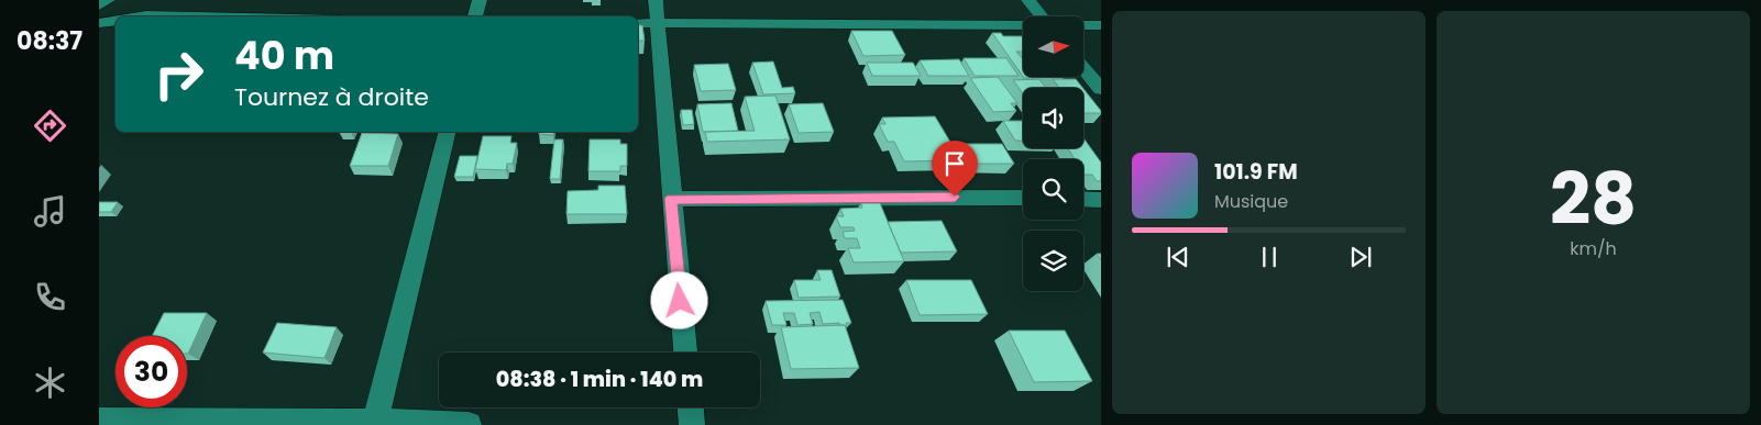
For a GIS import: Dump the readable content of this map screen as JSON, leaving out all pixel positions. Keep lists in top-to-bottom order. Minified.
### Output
{"north":"right","page":{"tabs":"08:37","tile":["28","km/h"],"turn":["40 m","Tournez à droite"],"song":["101.9 FM","Musique"],"limit":"30","trip":"08:38 · 1 min · 140 m"}}
